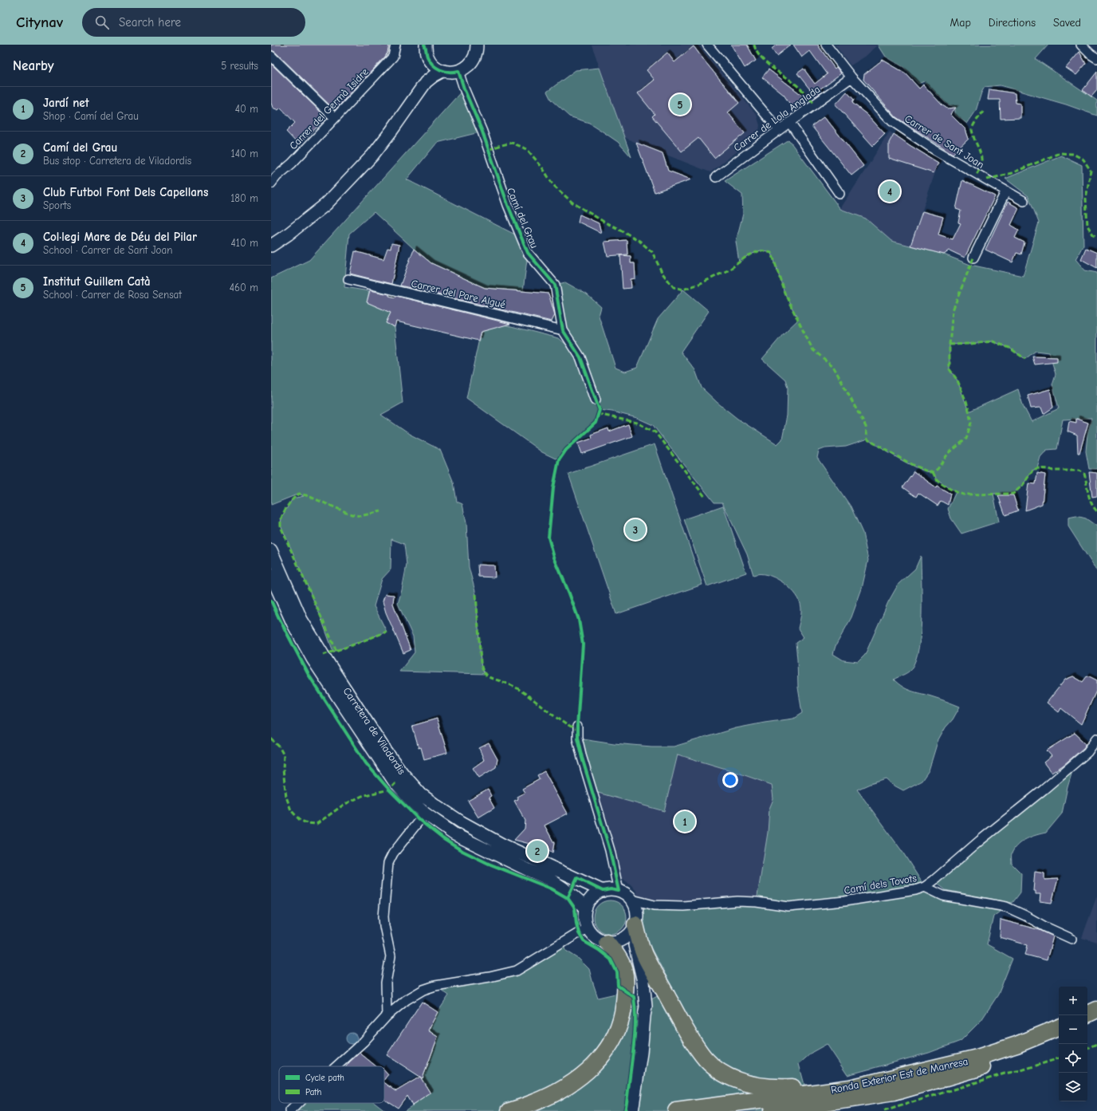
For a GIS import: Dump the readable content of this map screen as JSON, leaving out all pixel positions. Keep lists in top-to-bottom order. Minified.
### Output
{"streets":{"highway":["Ronda Exterior Est de Manresa"],"street":["Carrer del Germà Isidre","Carrer de Lola Anglada","Carrer de Sant Joan","Camí del Grau","Carrer del Pare Algué","Carretera de Viladordis","Camí dels Tovots"]},"crossings":[["Carrer de Lola Anglada","Carrer de Sant Joan"],["Camí del Grau","Carrer del Pare Algué"],["Carretera de Viladordis","Camí dels Tovots"]],"legend":["Cycle path","Path"],"page":{"header":"Citynav","search":"Search here","nav":["Map","Directions","Saved"],"heading":["Nearby","5 results"],"list":[{"mark":"1","name":"Jardí net","note":"Shop · Camí del Grau","value":"40 m"},{"mark":"2","name":"Camí del Grau","note":"Bus stop · Carretera de Viladordis","value":"140 m"},{"mark":"3","name":"Club Futbol Font Dels Capellans","note":"Sports","value":"180 m"},{"mark":"4","name":"Col·legi Mare de Déu del Pilar","note":"School · Carrer de Sant Joan","value":"410 m"},{"mark":"5","name":"Institut Guillem Catà","note":"School · Carrer de Rosa Sensat","value":"460 m"}],"pins":["5","4","3","1","2"],"map_buttons":["+","−"]}}
